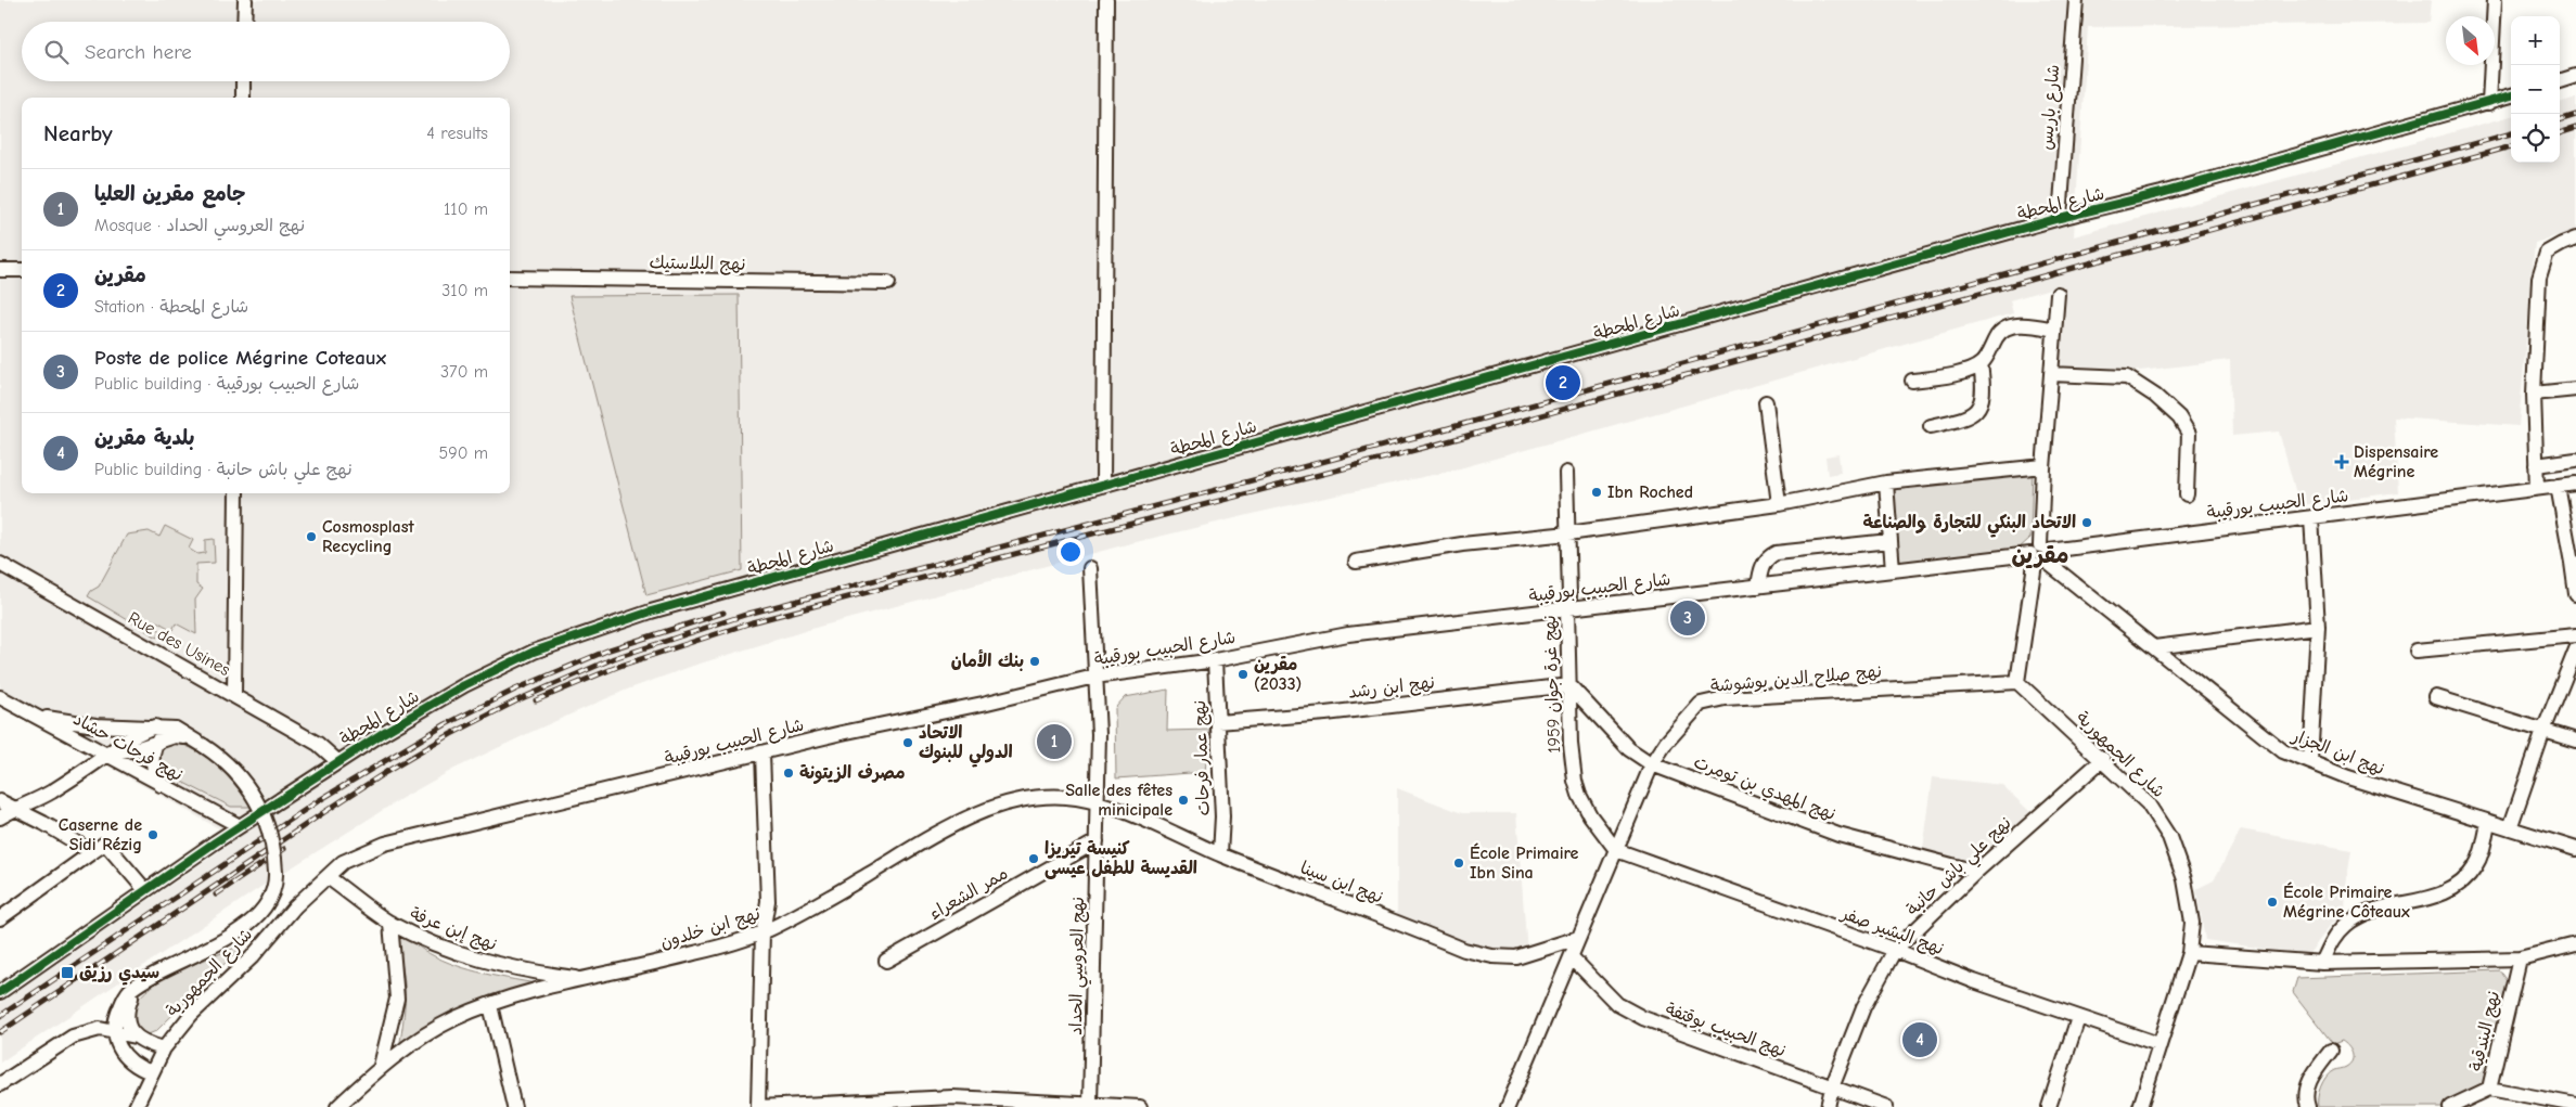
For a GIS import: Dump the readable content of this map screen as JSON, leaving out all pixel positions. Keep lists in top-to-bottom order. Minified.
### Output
{"streets":{"street":["شارع باريس","شارع المحطة","نهج البلاستيك","شارع الحبيب بورقيبة","Rue des Usines","نهج صلاح الدين بوشوشة","نهج غرة جوان 1959","نهج ابن رشد","نهج فرحات حشاد","نهج ابن الجزار","شارع الجمهورية","نهج عمار فرحات","نهج المهدي بن تومرت","نهج علي باش حانبة","نهج ابن سينا","ممر الشعراء","نهج ابن خلدون","نهج إبن عرفة","نهج البشير صفر","نهج العروسي الحداد","نهج الحبيب بوقتفة","نهج البندقية"]},"crossings":[["شارع باريس","شارع المحطة"],["شارع المحطة","Rue des Usines"],["شارع المحطة","نهج فرحات حشاد"],["شارع الحبيب بورقيبة","نهج غرة جوان 1959"],["شارع الحبيب بورقيبة","نهج ابن الجزار"],["شارع الحبيب بورقيبة","شارع الجمهورية"],["شارع الحبيب بورقيبة","نهج عمار فرحات"],["شارع الحبيب بورقيبة","نهج إبن عرفة"],["شارع الحبيب بورقيبة","نهج العروسي الحداد"],["نهج صلاح الدين بوشوشة","نهج غرة جوان 1959"],["نهج صلاح الدين بوشوشة","شارع الجمهورية"],["نهج صلاح الدين بوشوشة","نهج المهدي بن تومرت"],["نهج صلاح الدين بوشوشة","نهج ابن سينا"],["نهج صلاح الدين بوشوشة","نهج البشير صفر"],["نهج صلاح الدين بوشوشة","نهج الحبيب بوقتفة"],["نهج غرة جوان 1959","نهج ابن رشد"],["نهج غرة جوان 1959","نهج المهدي بن تومرت"],["نهج غرة جوان 1959","نهج البشير صفر"],["نهج ابن رشد","نهج عمار فرحات"],["نهج ابن رشد","نهج المهدي بن تومرت"],["شارع الجمهورية","نهج علي باش حانبة"],["شارع الجمهورية","نهج إبن عرفة"],["شارع الجمهورية","نهج البشير صفر"],["نهج عمار فرحات","نهج ابن سينا"],["نهج المهدي بن تومرت","نهج علي باش حانبة"],["نهج علي باش حانبة","نهج البشير صفر"],["نهج علي باش حانبة","نهج الحبيب بوقتفة"],["نهج ابن سينا","نهج ابن خلدون"],["نهج ابن سينا","نهج العروسي الحداد"],["ممر الشعراء","نهج العروسي الحداد"],["نهج ابن خلدون","نهج إبن عرفة"],["نهج ابن خلدون","نهج العروسي الحداد"]],"districts":["مقرين"],"places":{"health":["Dispensaire Mégrine"],"other":["Ibn Roched","الاتحاد البنكي للتجارة والصناعة","Cosmosplast Recycling","بنك الأمان","مقرين (2033)","الاتحاد الدولي للبنوك","مصرف الزيتونة","Salle des fêtes minicipale","Caserne de Sidi Rézig","كنيسة تيريزا القديسة للطفل عيسى","École Primaire Ibn Sina","École Primaire Mégrine Côteaux"],"transit":["سيدي رزيق"]},"north":"bottom right","page":{"map_buttons":["+","−"],"search":"Search here","heading":["Nearby","4 results"],"list":[{"mark":"1","name":"جامع مقرين العليا","note":"Mosque · نهج العروسي الحداد","value":"110 m"},{"mark":"2","name":"مقرين","note":"Station · شارع المحطة","value":"310 m"},{"mark":"3","name":"Poste de police Mégrine Coteaux","note":"Public building · شارع الحبيب بورقيبة","value":"370 m"},{"mark":"4","name":"بلدية مقرين","note":"Public building · نهج علي باش حانبة","value":"590 m"}],"pins":["2","3","1","4"]}}
